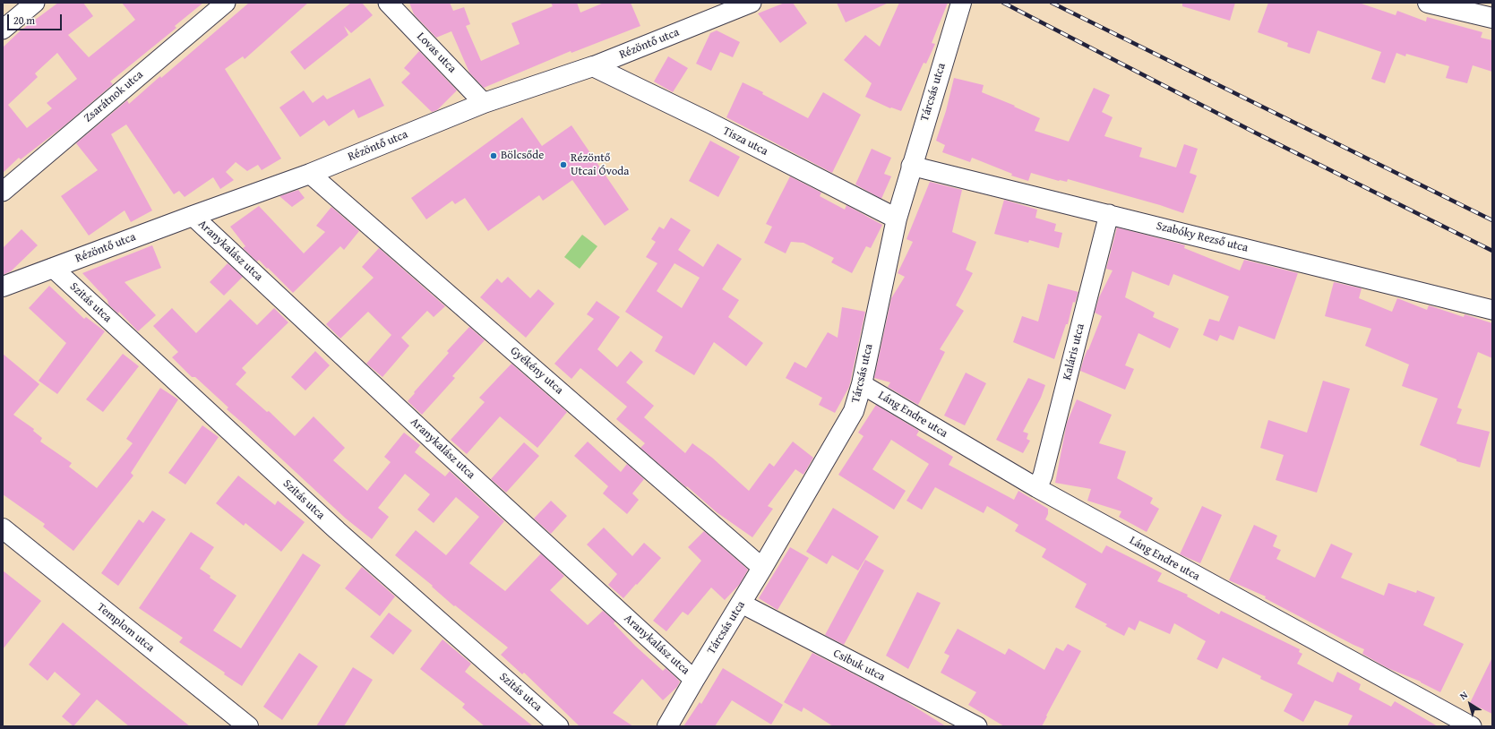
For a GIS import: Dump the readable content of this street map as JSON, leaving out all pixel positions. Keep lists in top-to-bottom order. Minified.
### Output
{"streets":{"main road":["Rézöntő utca","Tárcsás utca","Tisza utca","Templom utca"],"street":["Lovas utca","Zsarátnok utca","Szabóky Rezső utca","Aranykalász utca","Szitás utca","Kaláris utca","Gyékény utca","Láng Endre utca","Csibuk utca"]},"crossings":[["Rézöntő utca","Lovas utca"],["Rézöntő utca","Tisza utca"],["Rézöntő utca","Aranykalász utca"],["Rézöntő utca","Szitás utca"],["Rézöntő utca","Gyékény utca"],["Tárcsás utca","Tisza utca"],["Tárcsás utca","Szabóky Rezső utca"],["Tárcsás utca","Aranykalász utca"],["Tárcsás utca","Gyékény utca"],["Tárcsás utca","Láng Endre utca"],["Tárcsás utca","Csibuk utca"],["Szabóky Rezső utca","Kaláris utca"],["Kaláris utca","Láng Endre utca"]],"places":["Bölcsőde","Rézöntő Utcai Óvoda"],"scale_bar":"20 m","north":"top left"}
